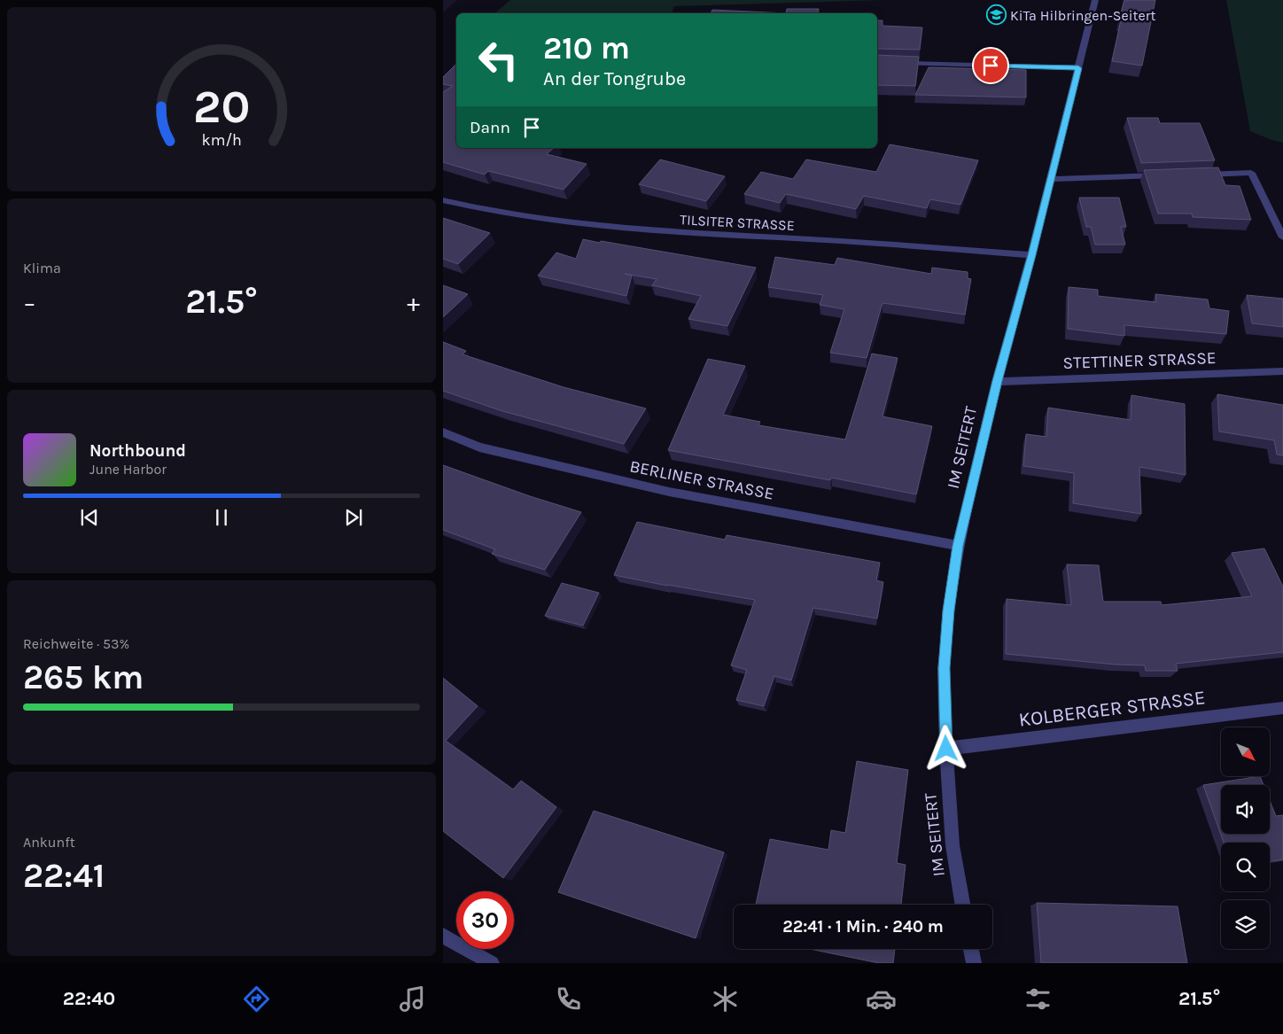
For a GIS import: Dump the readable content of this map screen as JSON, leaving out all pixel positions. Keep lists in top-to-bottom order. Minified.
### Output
{"streets":{"street":["TILSITER STRASSE","STETTINER STRASSE","IM SEITERT","BERLINER STRASSE","KOLBERGER STRASSE"]},"crossings":[["TILSITER STRASSE","IM SEITERT"],["STETTINER STRASSE","IM SEITERT"],["IM SEITERT","BERLINER STRASSE"],["IM SEITERT","KOLBERGER STRASSE"]],"places":{"school or university":["KiTa Hilbringen-Seitert"]},"north":"bottom right","page":{"turn":["210 m","An der Tongrube"],"then":"Dann","tile":["Klima",["Reichweite · 53%","265 km"],["Ankunft","22:41"]],"heat":["−","21.5°","+"],"song":["Northbound","June Harbor"],"limit":"30","trip":"22:41 · 1 Min. · 240 m","tabs":["22:40","21.5°"],"gauge":["20","km/h"]}}
